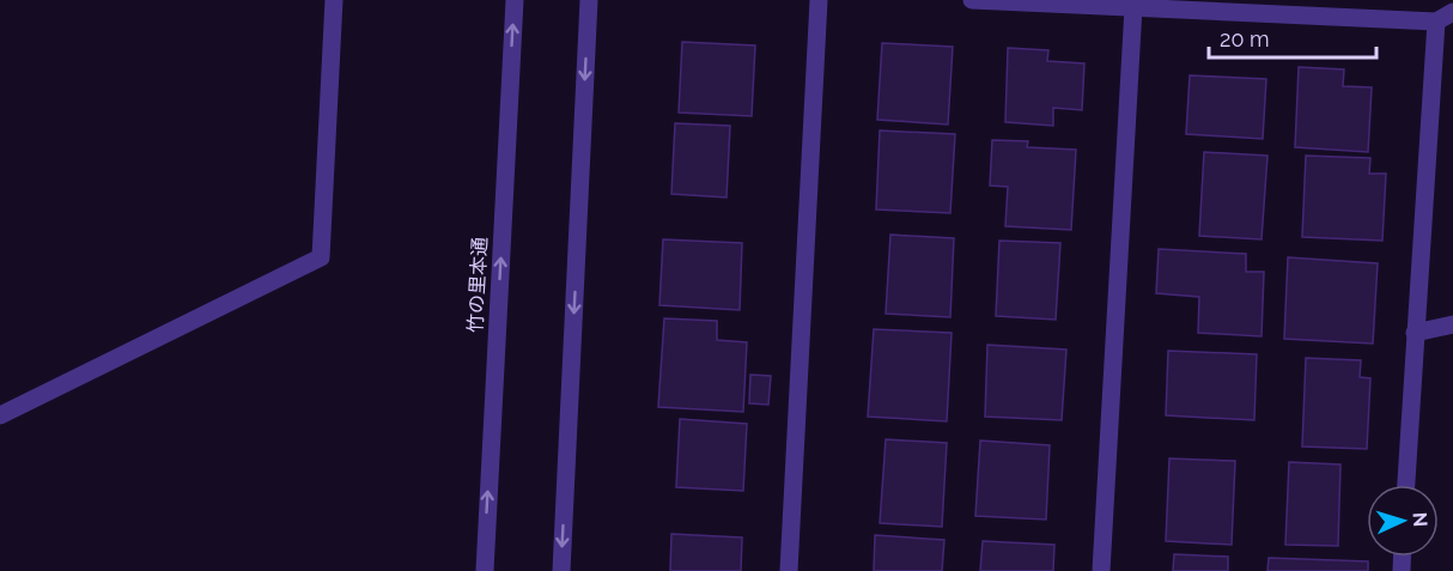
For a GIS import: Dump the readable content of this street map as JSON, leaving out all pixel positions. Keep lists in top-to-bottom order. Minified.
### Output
{"streets":{"street":["竹の里本通"]},"scale_bar":"20 m","north":"right"}
